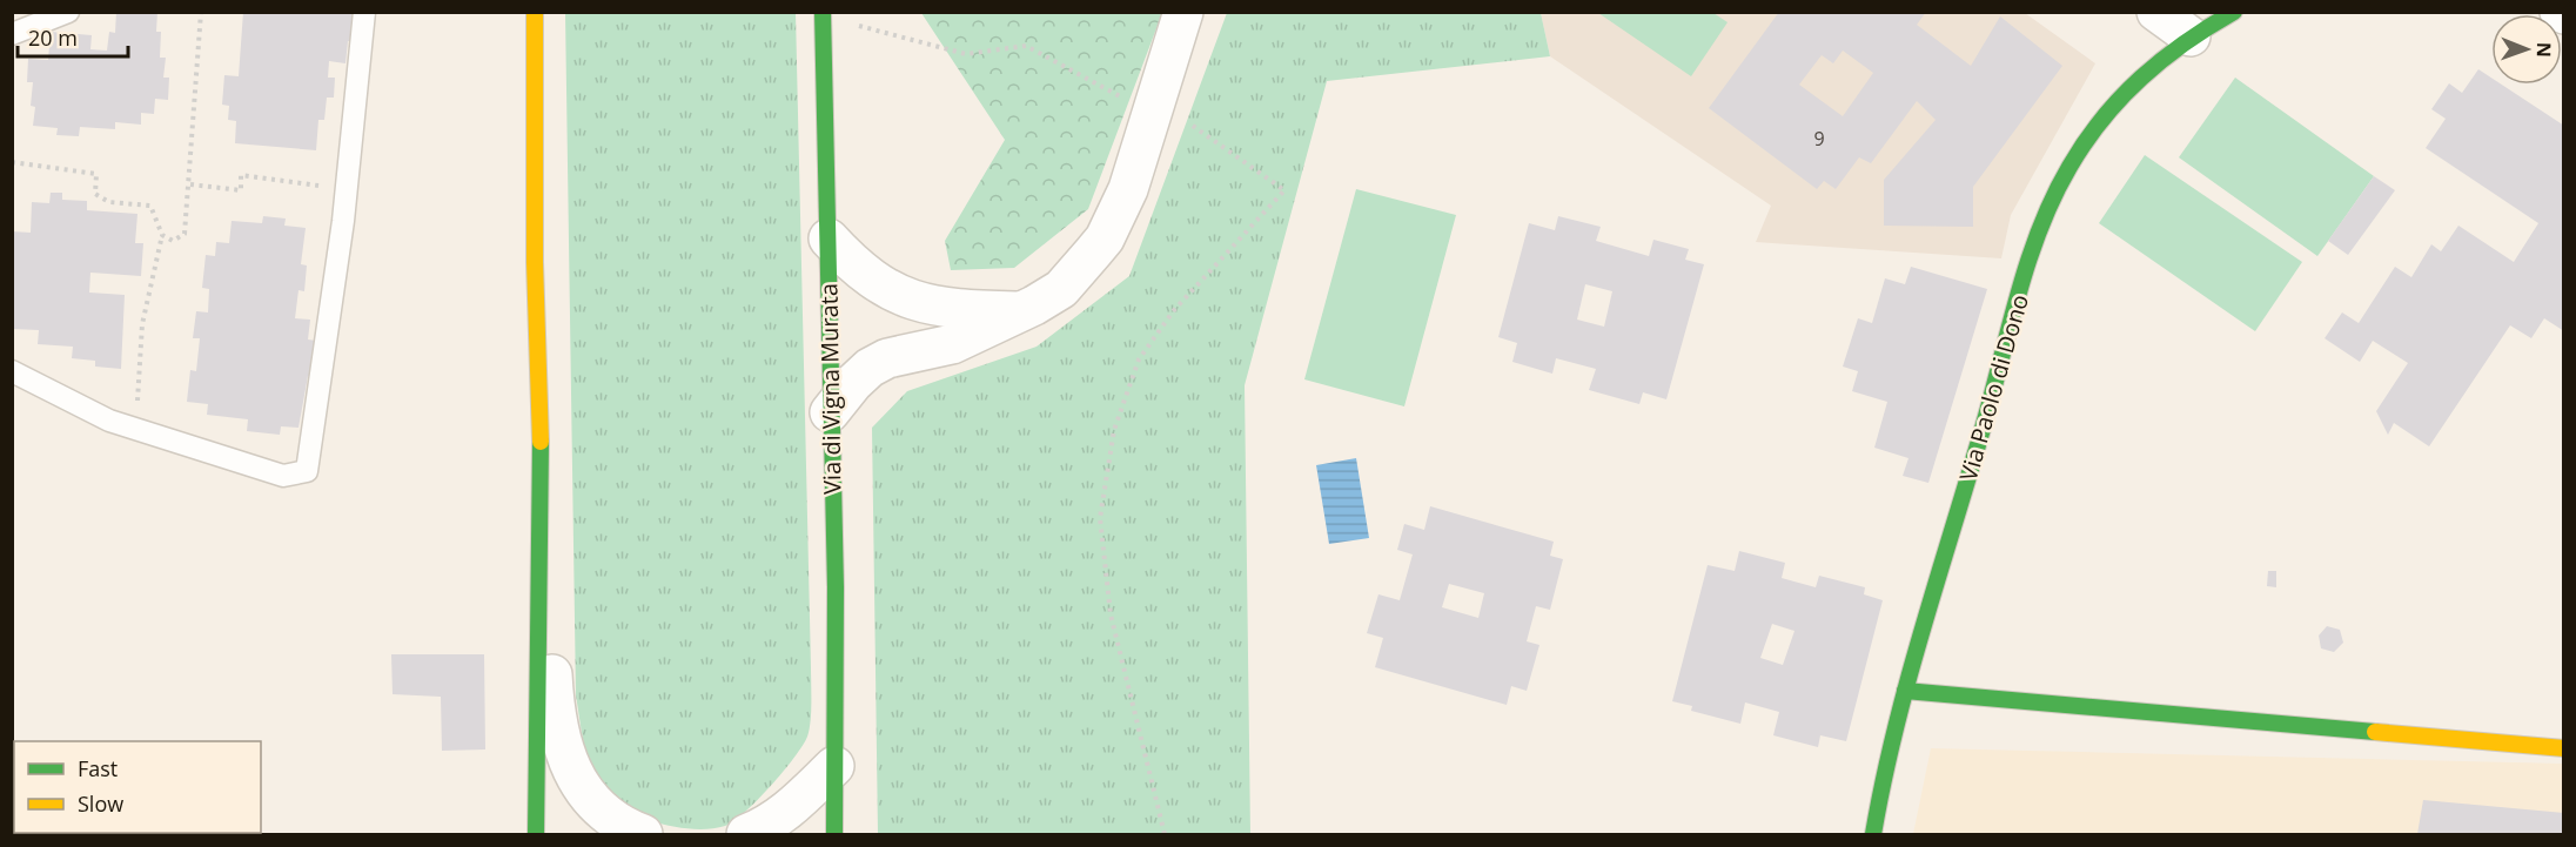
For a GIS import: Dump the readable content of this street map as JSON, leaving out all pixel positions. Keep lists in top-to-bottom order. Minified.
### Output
{"streets":{"main road":["Via Paolo di Dono","Via di Vigna Murata"]},"house_numbers":["9"],"legend":["Fast","Slow"],"scale_bar":"20 m","north":"right"}
